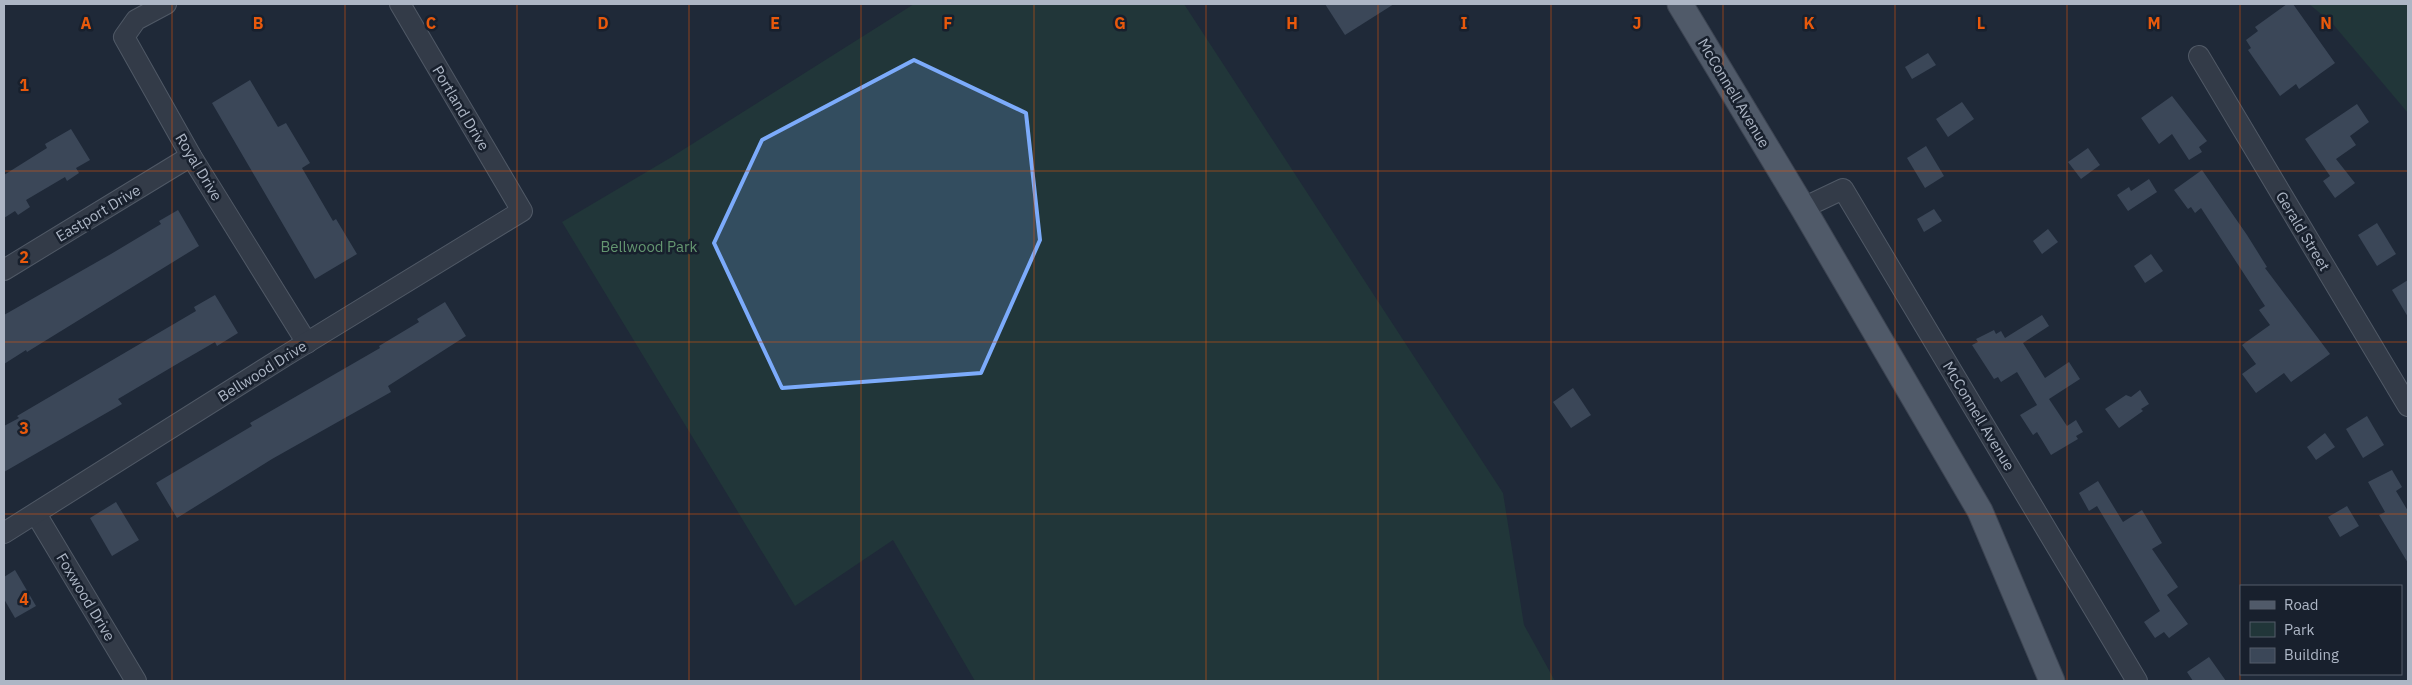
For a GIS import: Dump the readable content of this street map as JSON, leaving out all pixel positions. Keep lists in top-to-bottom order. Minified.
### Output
{"streets":{"main road":["McConnell Avenue"],"street":["Portland Drive","Royal Drive","Eastport Drive","Gerald Street","Bellwood Drive","Foxwood Drive"]},"crossings":[["Portland Drive","Bellwood Drive"],["Royal Drive","Eastport Drive"],["Royal Drive","Bellwood Drive"],["Bellwood Drive","Foxwood Drive"]],"parks":["Bellwood Park"],"legend":["Road","Park","Building"],"grid":{"columns":["A","B","C","D","E","F","G","H","I","J","K","L","M","N"],"rows":["1","2","3","4"]}}
